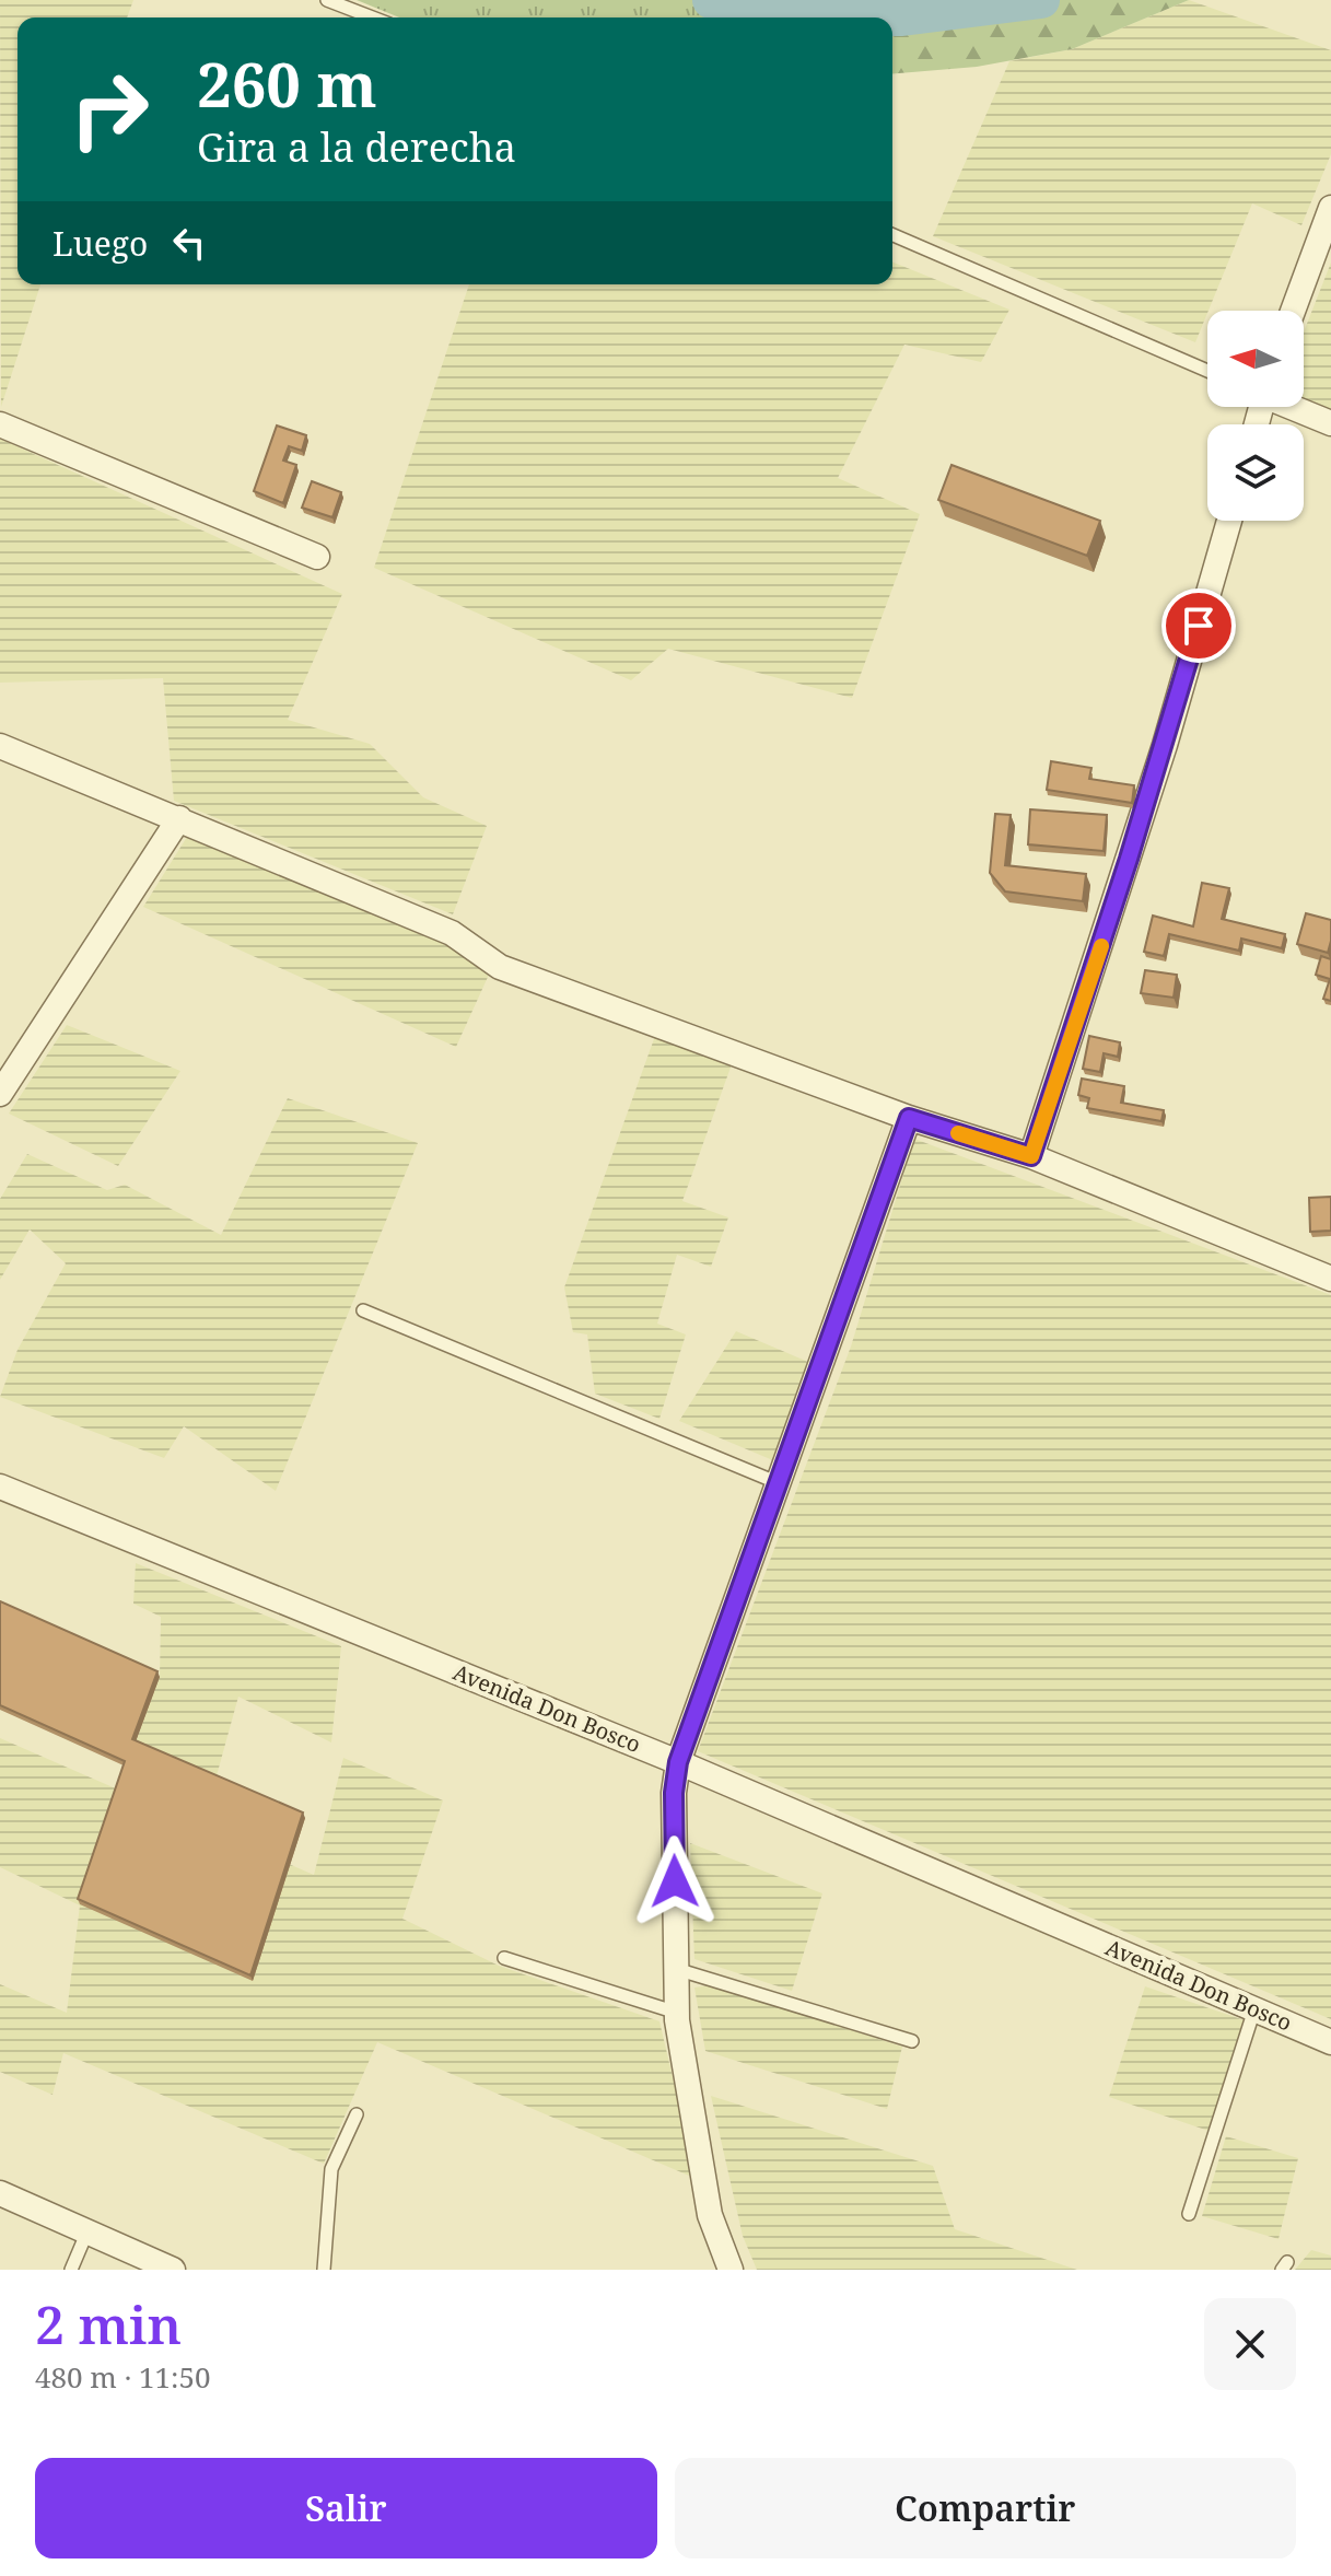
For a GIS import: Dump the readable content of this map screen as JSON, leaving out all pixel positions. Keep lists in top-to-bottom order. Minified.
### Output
{"streets":{"street":["Avenida Don Bosco"]},"north":"left","page":{"turn":["260 m","Gira a la derecha"],"then":"Luego","heading":["2 min","480 m · 11:50"],"buttons":["Salir","Compartir"]}}
